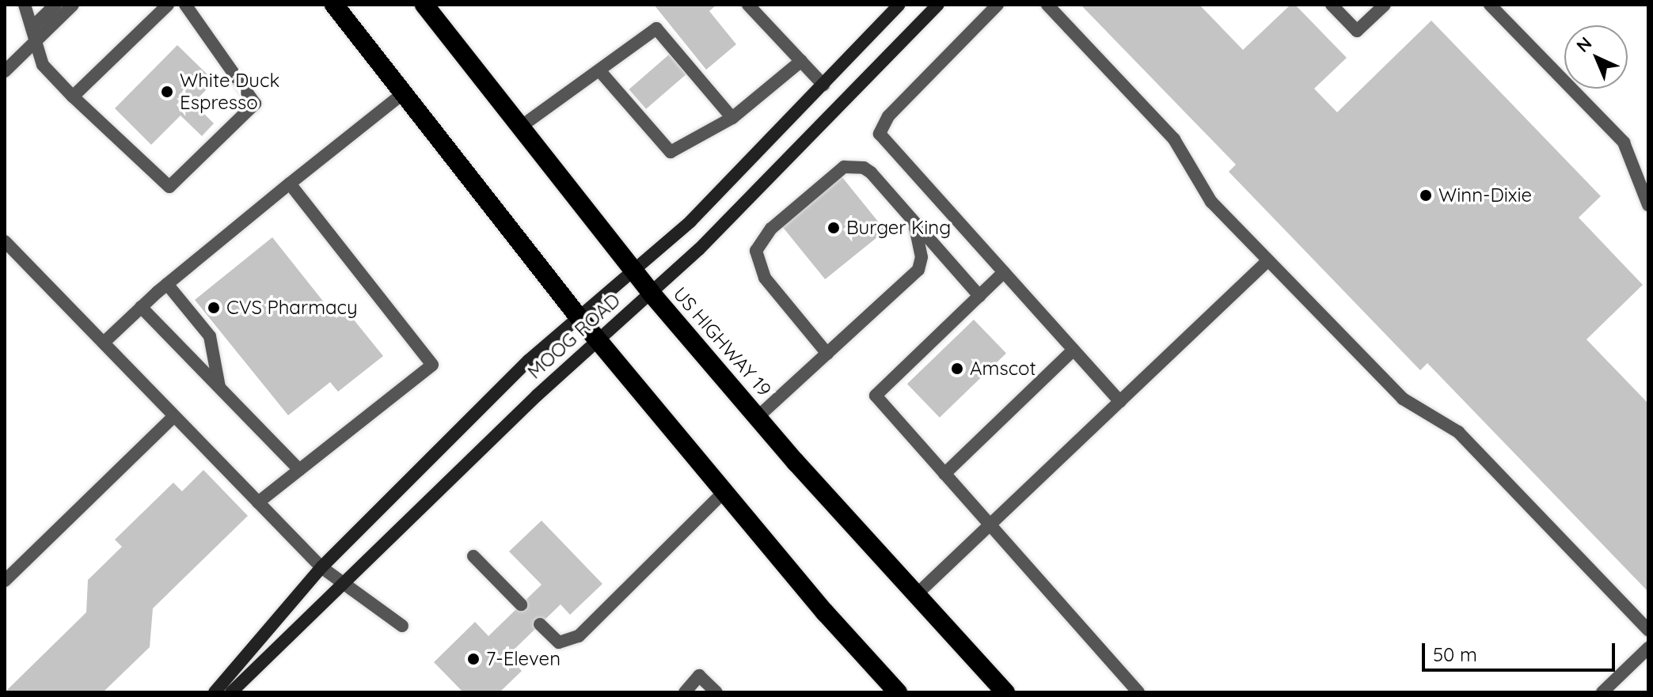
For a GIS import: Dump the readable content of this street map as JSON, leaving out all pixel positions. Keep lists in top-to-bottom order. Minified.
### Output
{"streets":{"highway":["US HIGHWAY 19"],"street":["MOOG ROAD"]},"crossings":[["MOOG ROAD","US HIGHWAY 19"]],"places":["White Duck Espresso","Winn-Dixie","Burger King","CVS Pharmacy","Amscot","7-Eleven"],"scale_bar":"50 m","north":"top left"}
